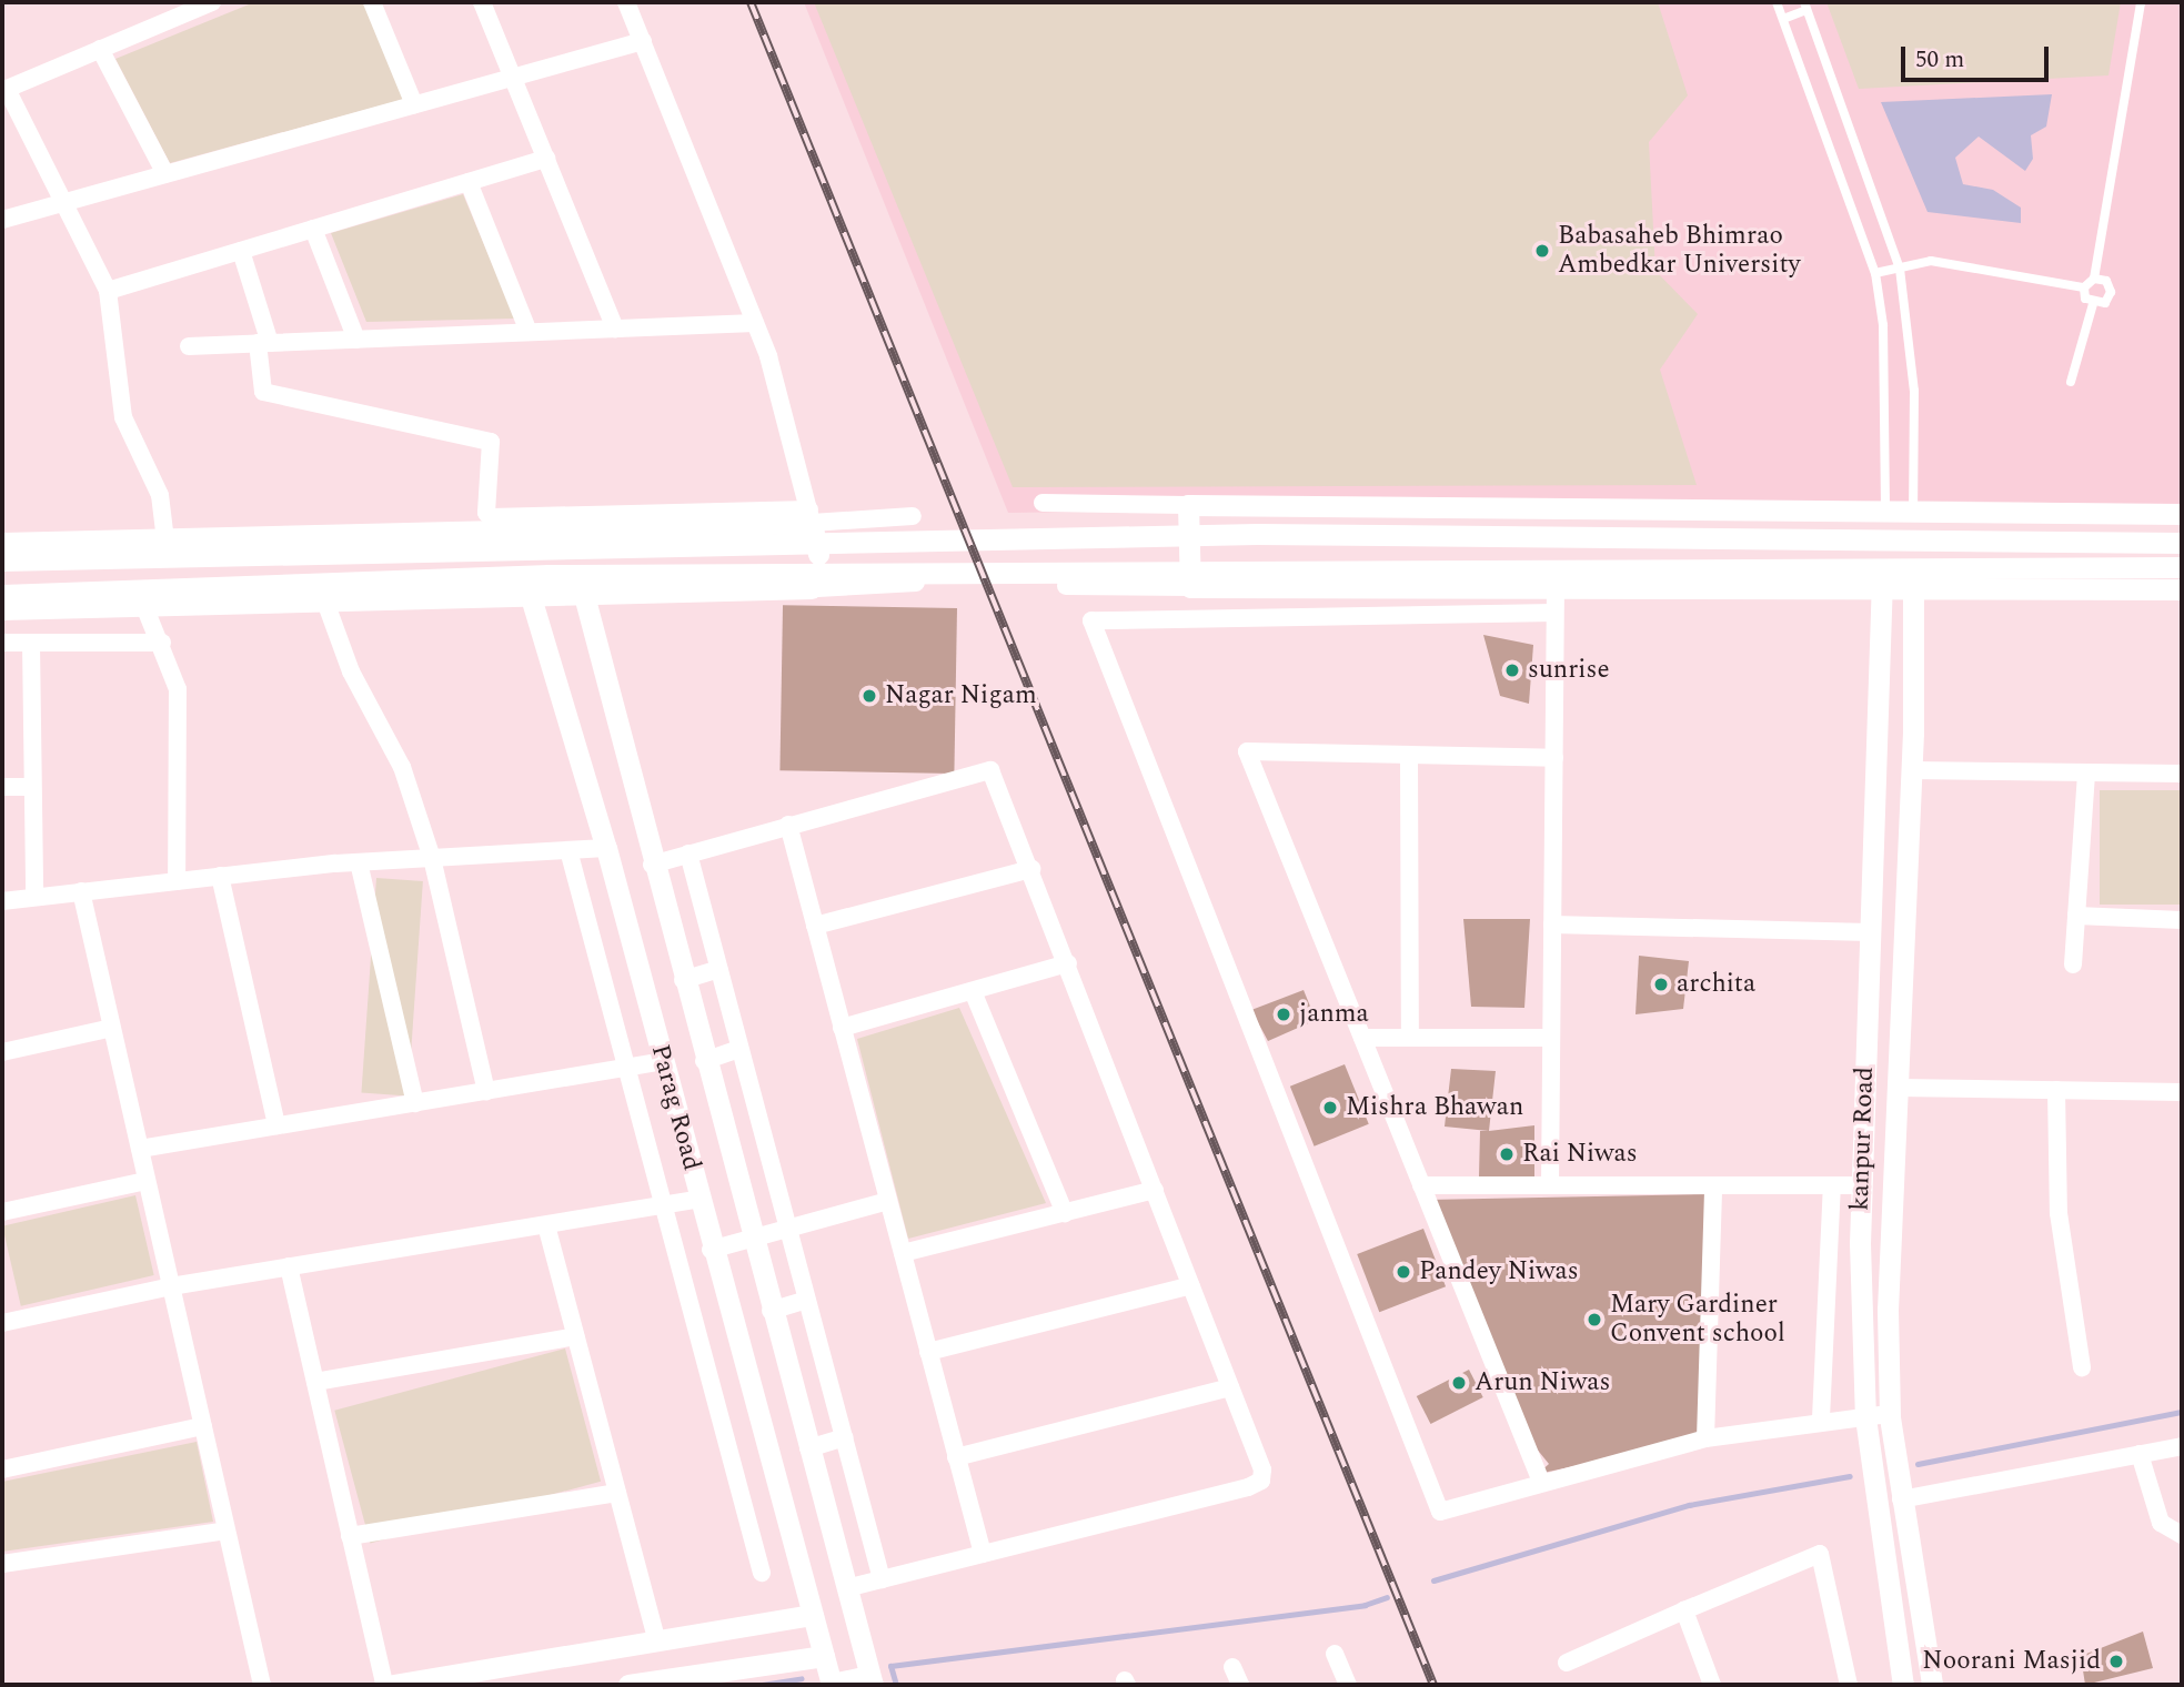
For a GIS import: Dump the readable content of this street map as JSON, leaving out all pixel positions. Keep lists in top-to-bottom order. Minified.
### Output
{"streets":{"street":["Parag Road","kanpur Road"]},"places":["Babasaheb Bhimrao Ambedkar University","sunrise","Nagar Nigam","archita","janma","Mishra Bhawan","Rai Niwas","Pandey Niwas","Mary Gardiner Convent school","Arun Niwas","Noorani Masjid"],"scale_bar":"50 m"}
